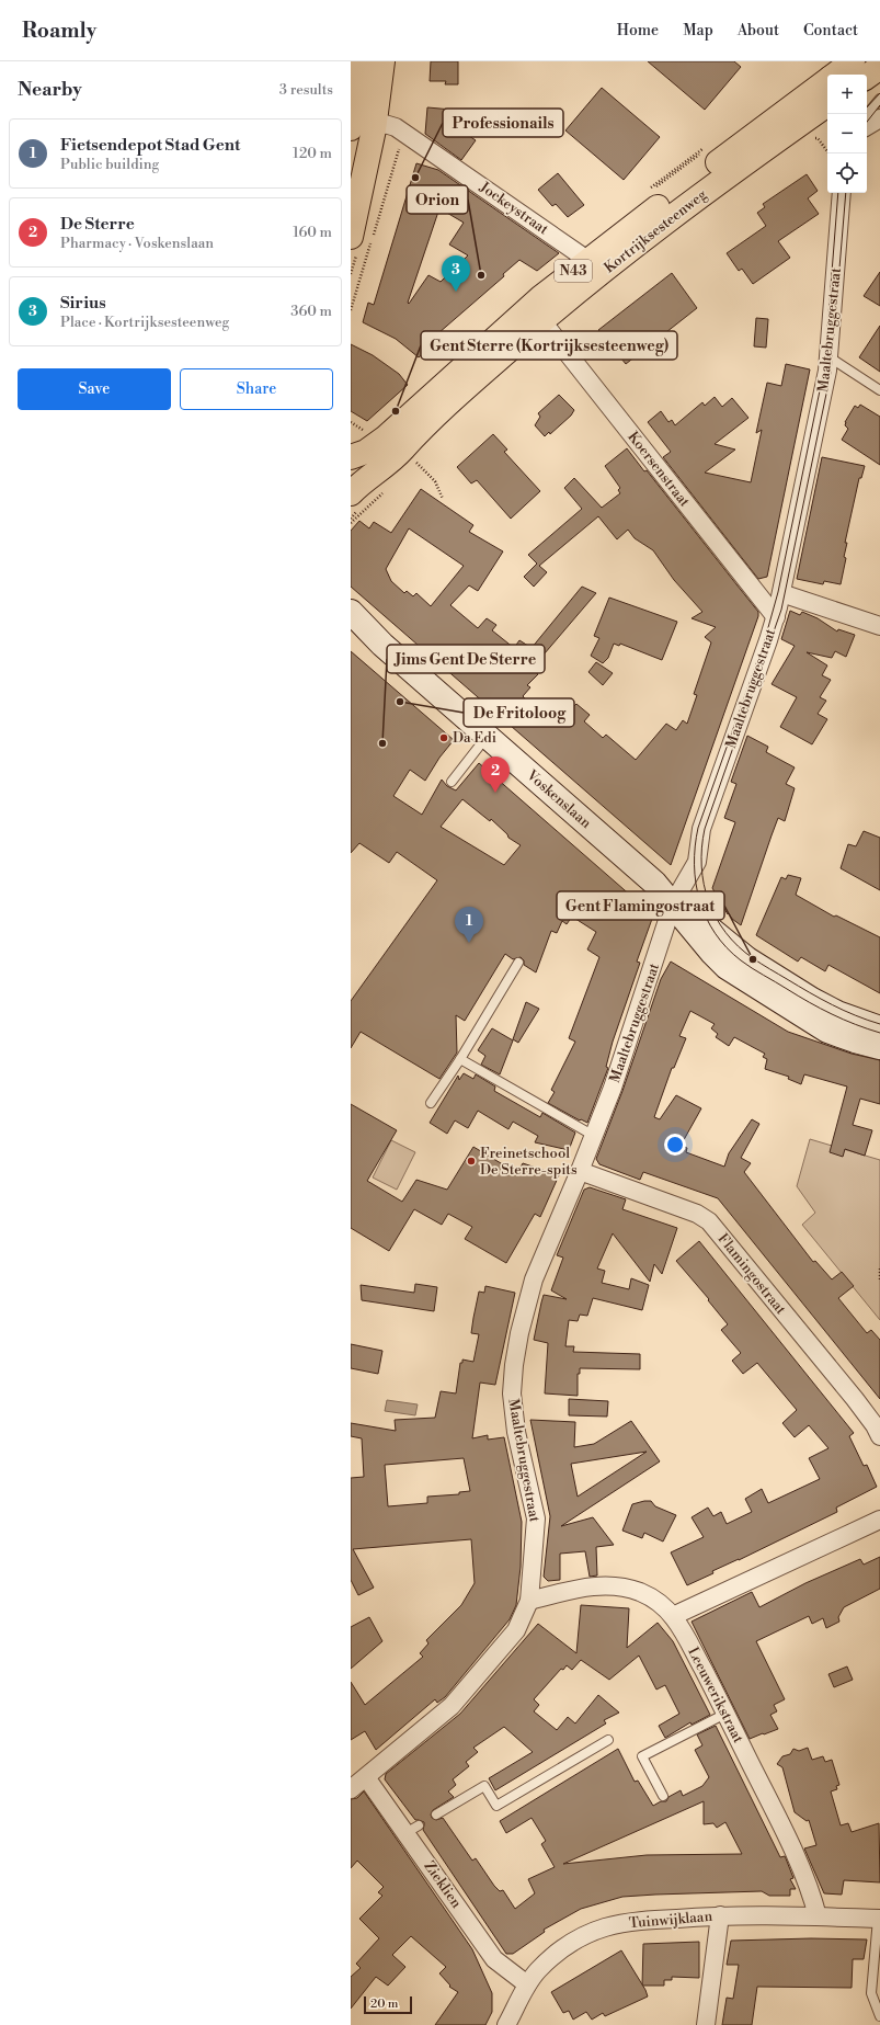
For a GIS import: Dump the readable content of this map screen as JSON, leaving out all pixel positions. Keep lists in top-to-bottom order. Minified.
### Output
{"streets":{"main road":["Kortrijksesteenweg","N43"],"street":["Jockeystraat","Maaltebruggestraat","Koersenstraat","Voskenslaan","Flamingostraat","Leeuwerikstraat","Zieklien","Tuinwijklaan"]},"crossings":[["Jockeystraat","Kortrijksesteenweg"],["Kortrijksesteenweg","Koersenstraat"],["Maaltebruggestraat","Koersenstraat"],["Maaltebruggestraat","Voskenslaan"],["Maaltebruggestraat","Flamingostraat"],["Maaltebruggestraat","Leeuwerikstraat"],["Maaltebruggestraat","Zieklien"],["Leeuwerikstraat","Tuinwijklaan"],["Zieklien","Tuinwijklaan"]],"places":["Professionails","Orion","Gent Sterre (Kortrijksesteenweg)","De Fritoloog","Da Edi","Jims Gent De Sterre","Gent Flamingostraat","Freinetschool De Sterre-spits"],"scale_bar":"20 m","page":{"header":"Roamly","nav":["Home","Map","About","Contact"],"heading":["Nearby","3 results"],"map_buttons":["+","−"],"list":[{"mark":"1","name":"Fietsendepot Stad Gent","note":"Public building","value":"120 m"},{"mark":"2","name":"De Sterre","note":"Pharmacy · Voskenslaan","value":"160 m"},{"mark":"3","name":"Sirius","note":"Place · Kortrijksesteenweg","value":"360 m"}],"pins":["3","2","1"],"buttons":["Save","Share"],"scale":"20 m"}}
